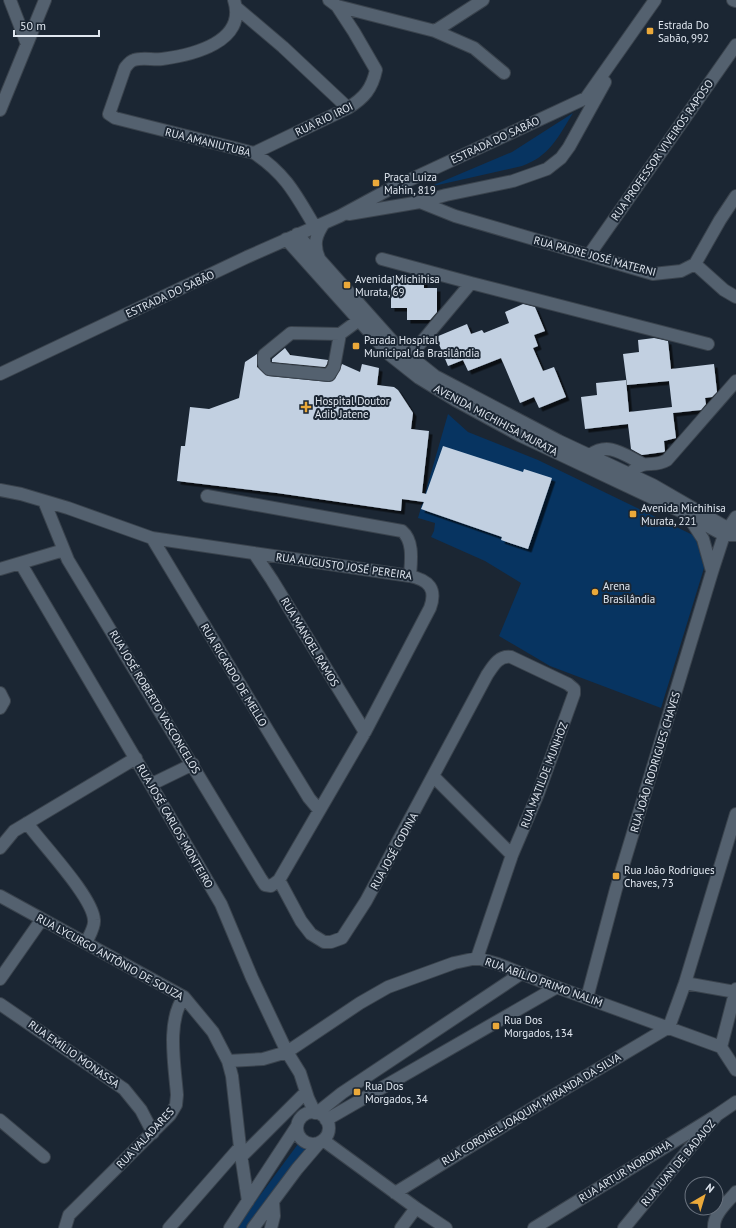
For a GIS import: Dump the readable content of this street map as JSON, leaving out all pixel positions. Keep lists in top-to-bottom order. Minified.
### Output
{"streets":{"street":["RUA RIO IROI","ESTRADA DO SABÃO","RUA AMANIUTUBA","RUA PROFESSOR VIVEIROS RAPOSO","RUA PADRE JOSÉ MATERNI","AVENIDA MICHIHISA MURATA","RUA AUGUSTO JOSÉ PEREIRA","RUA MANOEL RAMOS","RUA RICARDO DE MELLO","RUA JOSÉ ROBERTO VASCONCELOS","RUA JOÃO RODRIGUES CHAVES","RUA MATILDE MUNHOZ","RUA JOSÉ CARLOS MONTEIRO","RUA JOSÉ CODINA","RUA LYCURGO ANTÔNIO DE SOUZA","RUA ABÍLIO PRIMO NALIM","RUA EMÍLIO MONASSA","RUA CORONEL JOAQUIM MIRANDA DA SILVA","RUA VALADARES","RUA JUAN DE BADAJOZ","RUA ARTUR NORONHA"]},"crossings":[["RUA RIO IROI","RUA AMANIUTUBA"],["ESTRADA DO SABÃO","RUA AMANIUTUBA"],["ESTRADA DO SABÃO","RUA PADRE JOSÉ MATERNI"],["ESTRADA DO SABÃO","AVENIDA MICHIHISA MURATA"],["RUA PROFESSOR VIVEIROS RAPOSO","RUA PADRE JOSÉ MATERNI"],["AVENIDA MICHIHISA MURATA","RUA JOÃO RODRIGUES CHAVES"],["RUA AUGUSTO JOSÉ PEREIRA","RUA MANOEL RAMOS"],["RUA AUGUSTO JOSÉ PEREIRA","RUA RICARDO DE MELLO"],["RUA AUGUSTO JOSÉ PEREIRA","RUA JOSÉ ROBERTO VASCONCELOS"],["RUA AUGUSTO JOSÉ PEREIRA","RUA JOSÉ CODINA"],["RUA JOSÉ ROBERTO VASCONCELOS","RUA JOSÉ CODINA"],["RUA JOÃO RODRIGUES CHAVES","RUA ABÍLIO PRIMO NALIM"],["RUA MATILDE MUNHOZ","RUA JOSÉ CODINA"],["RUA MATILDE MUNHOZ","RUA ABÍLIO PRIMO NALIM"],["RUA JOSÉ CARLOS MONTEIRO","RUA ABÍLIO PRIMO NALIM"],["RUA LYCURGO ANTÔNIO DE SOUZA","RUA VALADARES"],["RUA ABÍLIO PRIMO NALIM","RUA CORONEL JOAQUIM MIRANDA DA SILVA"],["RUA EMÍLIO MONASSA","RUA VALADARES"],["RUA JUAN DE BADAJOZ","RUA ARTUR NORONHA"]],"places":{"transit":["Estrada Do Sabão, 992","Praça Luiza Mahin, 819","Avenida Michihisa Murata, 69","Parada Hospital Municipal da Brasilândia","Avenida Michihisa Murata, 221","Rua João Rodrigues Chaves, 73","Rua Dos Morgados, 134","Rua Dos Morgados, 34"],"health":["Hospital Doutor Adib Jatene"],"other":["Arena Brasilândia"]},"scale_bar":"50 m","north":"top right"}
